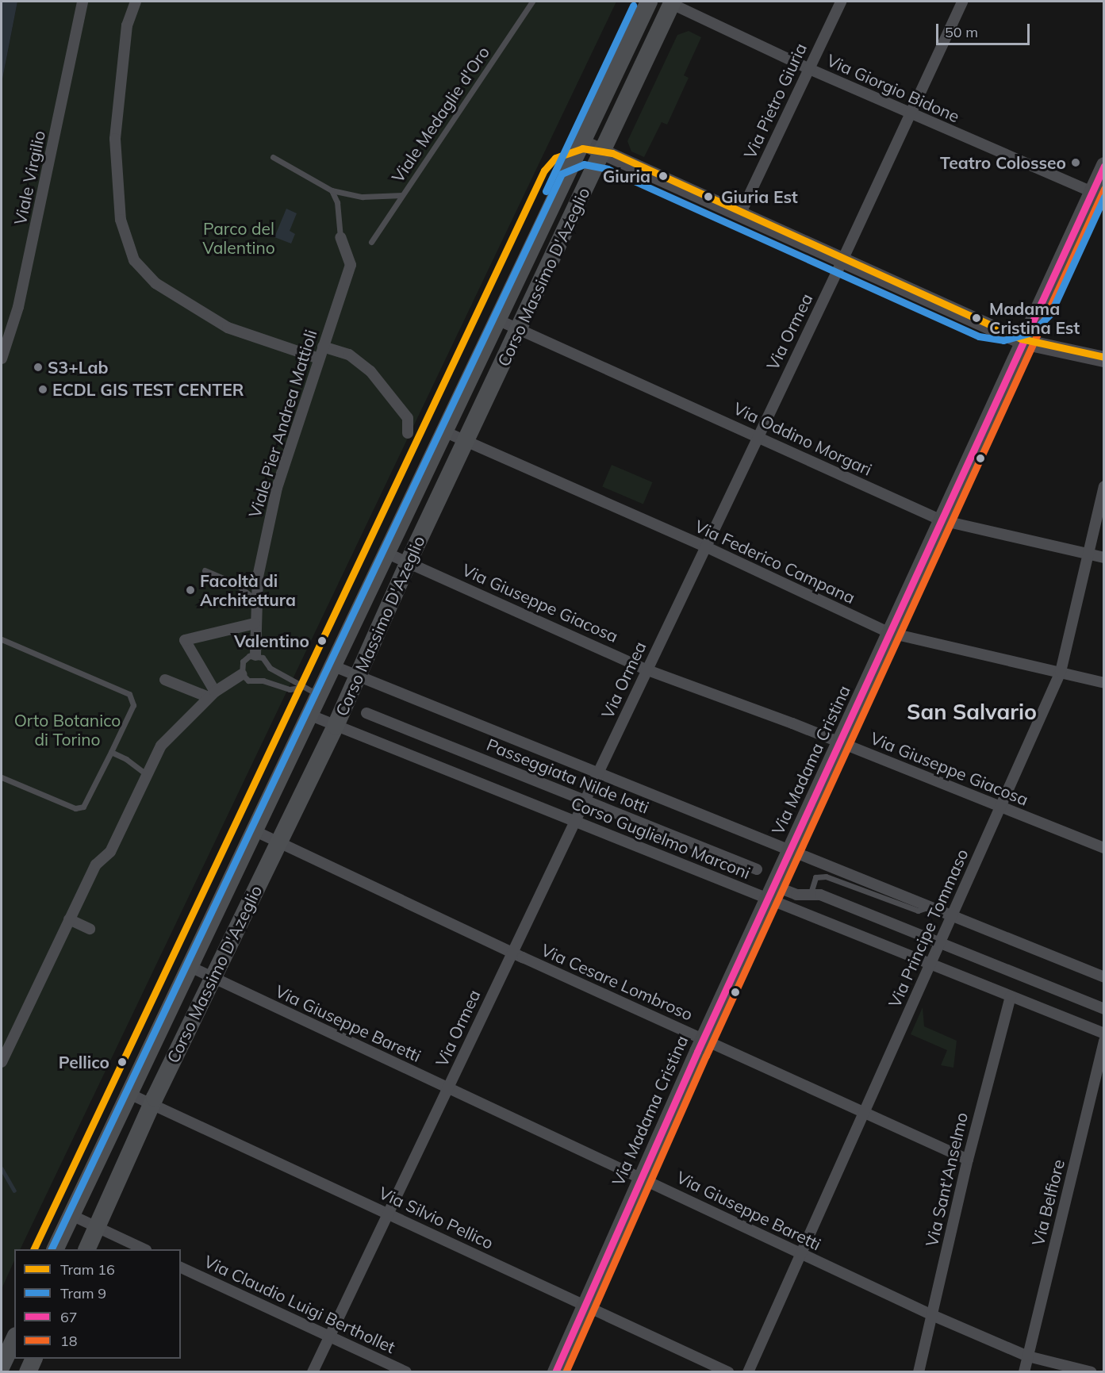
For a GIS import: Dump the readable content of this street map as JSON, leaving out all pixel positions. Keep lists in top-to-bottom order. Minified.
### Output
{"streets":{"main road":["Corso Massimo D'Azeglio"],"street":["Via Giorgio Bidone","Via Pietro Giuria","Viale Virgilio","Via Ormea","Viale Pier Andrea Mattioli","Via Oddino Morgari","Via Federico Campana","Via Giuseppe Giacosa","Via Madama Cristina","Passeggiata Nilde Iotti","Corso Guglielmo Marconi","Via Principe Tommaso","Via Cesare Lombroso","Via Giuseppe Baretti","Via Sant'Anselmo","Via Belfiore","Via Silvio Pellico","Via Claudio Luigi Berthollet"],"lane":["Viale Medaglie d'Oro"]},"crossings":[["Via Giorgio Bidone","Via Pietro Giuria"],["Via Giorgio Bidone","Corso Massimo D'Azeglio"],["Via Giorgio Bidone","Via Ormea"],["Via Giorgio Bidone","Via Madama Cristina"],["Corso Massimo D'Azeglio","Via Oddino Morgari"],["Corso Massimo D'Azeglio","Via Federico Campana"],["Corso Massimo D'Azeglio","Via Giuseppe Giacosa"],["Corso Massimo D'Azeglio","Corso Guglielmo Marconi"],["Corso Massimo D'Azeglio","Via Cesare Lombroso"],["Corso Massimo D'Azeglio","Via Giuseppe Baretti"],["Corso Massimo D'Azeglio","Via Silvio Pellico"],["Via Ormea","Via Oddino Morgari"],["Via Ormea","Via Federico Campana"],["Via Ormea","Via Giuseppe Giacosa"],["Via Ormea","Passeggiata Nilde Iotti"],["Via Ormea","Corso Guglielmo Marconi"],["Via Ormea","Via Cesare Lombroso"],["Via Ormea","Via Giuseppe Baretti"],["Via Ormea","Via Silvio Pellico"],["Via Ormea","Via Claudio Luigi Berthollet"],["Via Oddino Morgari","Via Madama Cristina"],["Via Oddino Morgari","Via Principe Tommaso"],["Via Federico Campana","Via Madama Cristina"],["Via Federico Campana","Via Principe Tommaso"],["Via Giuseppe Giacosa","Via Madama Cristina"],["Via Giuseppe Giacosa","Via Principe Tommaso"],["Via Madama Cristina","Corso Guglielmo Marconi"],["Via Madama Cristina","Via Cesare Lombroso"],["Via Madama Cristina","Via Giuseppe Baretti"],["Via Madama Cristina","Via Silvio Pellico"],["Corso Guglielmo Marconi","Via Principe Tommaso"],["Corso Guglielmo Marconi","Via Sant'Anselmo"],["Via Principe Tommaso","Via Cesare Lombroso"],["Via Principe Tommaso","Via Giuseppe Baretti"],["Via Cesare Lombroso","Via Sant'Anselmo"],["Via Giuseppe Baretti","Via Sant'Anselmo"],["Via Giuseppe Baretti","Via Belfiore"]],"districts":["San Salvario"],"parks":["Parco del Valentino","Orto Botanico di Torino"],"places":["Teatro Colosseo","Giuria","Giuria Est","Madama Cristina Est","S3+Lab","ECDL GIS TEST CENTER","Facoltà di Architettura","Valentino","Pellico"],"lines":["tram line 9","tram line 16","transit line 67","transit line 18"],"legend":["Tram 16","Tram 9","67","18"],"scale_bar":"50 m"}
